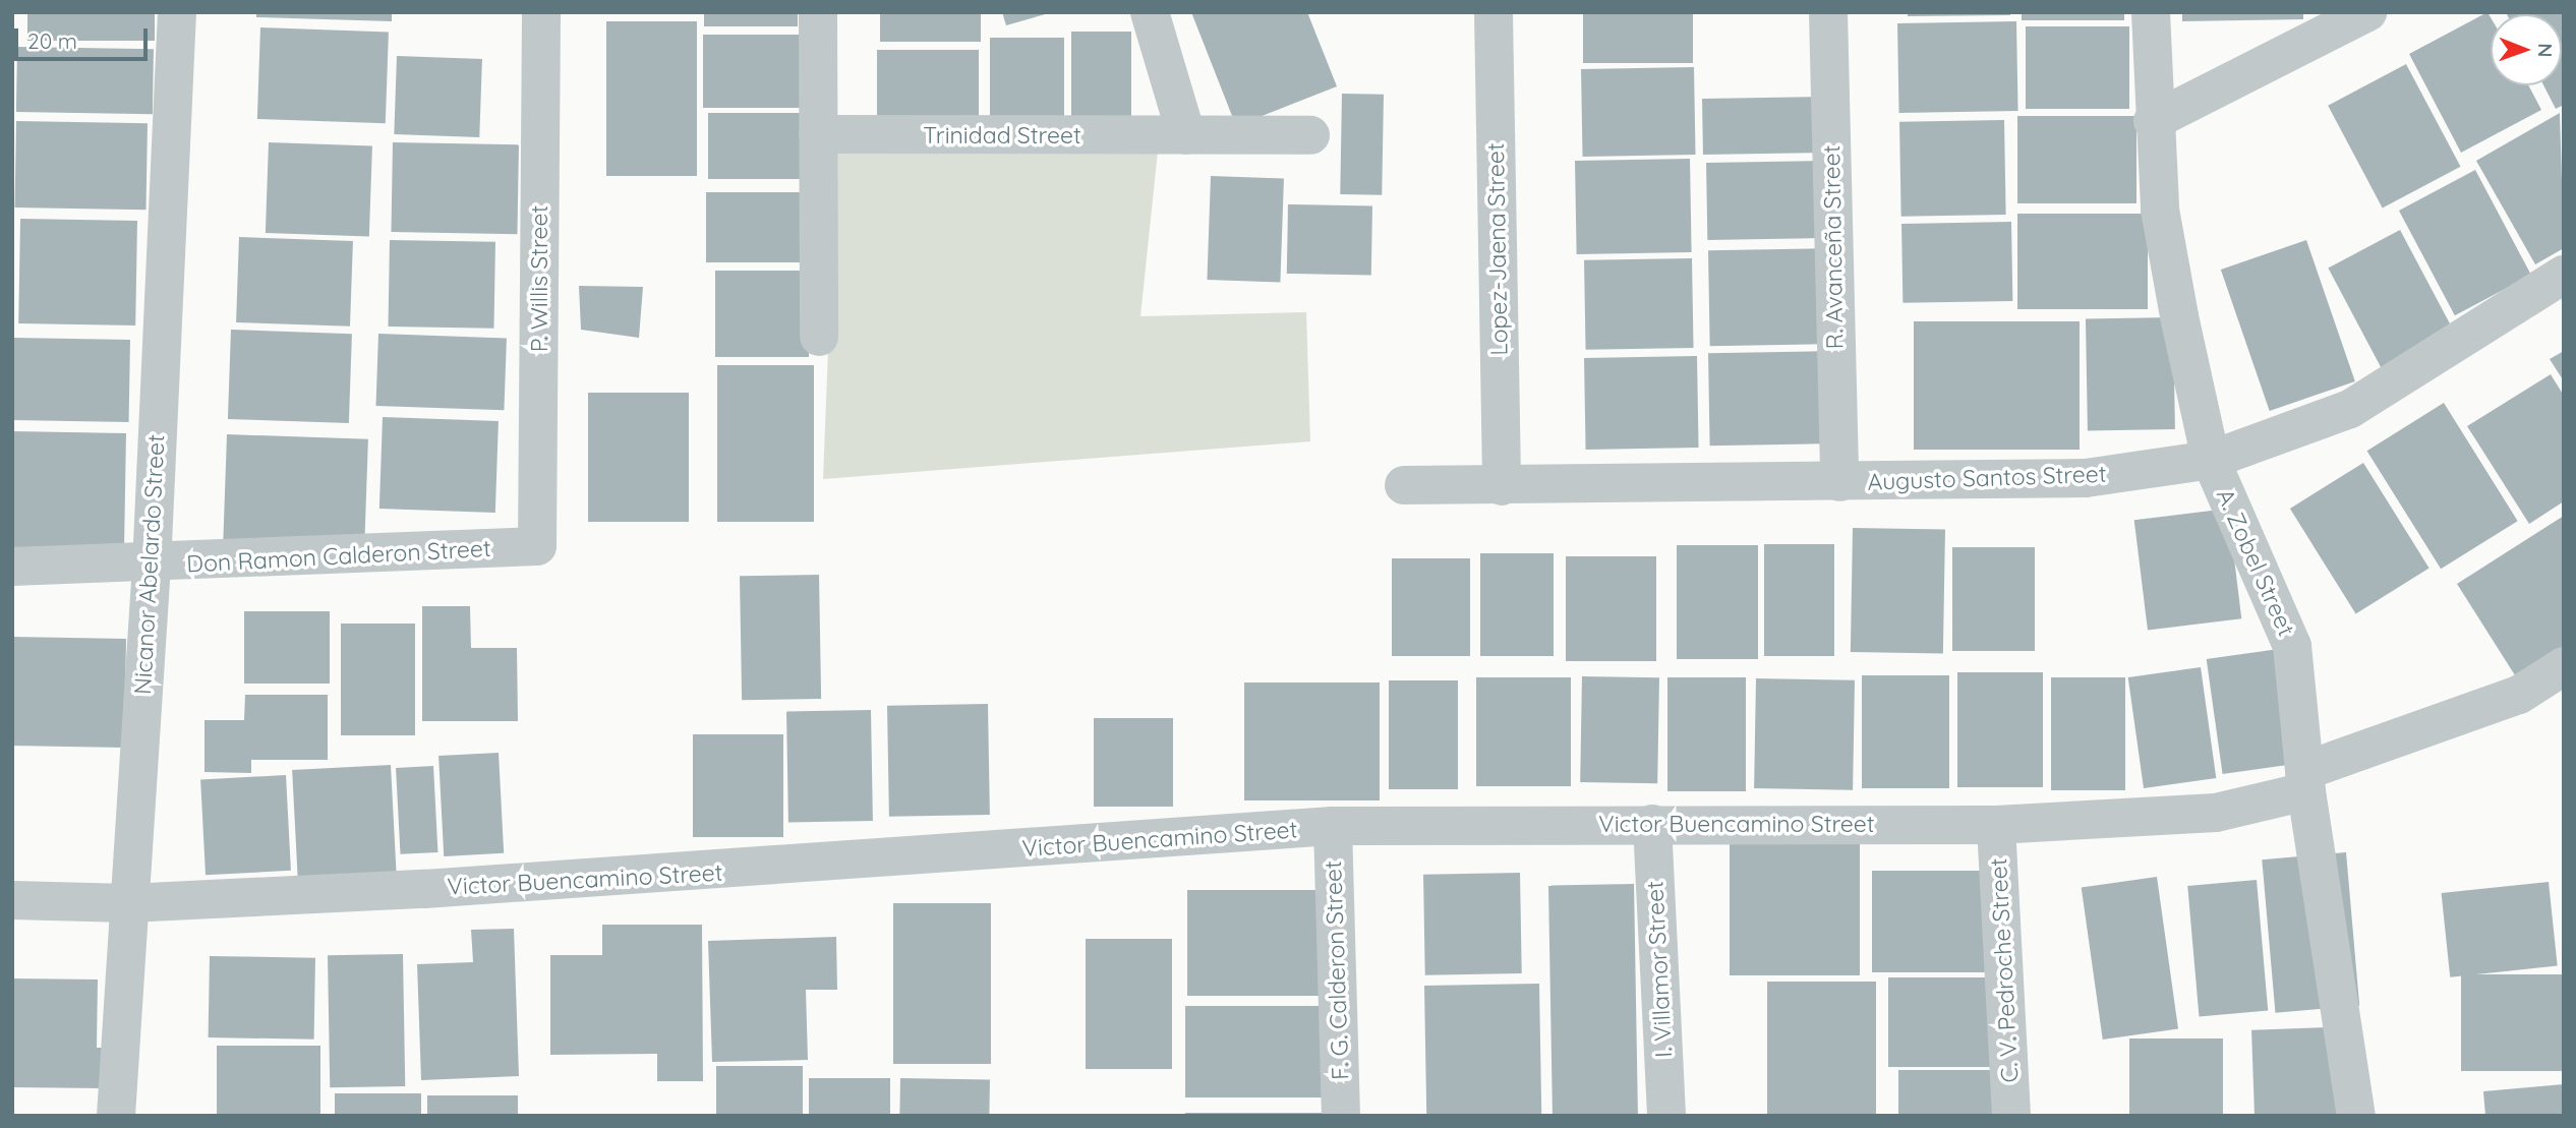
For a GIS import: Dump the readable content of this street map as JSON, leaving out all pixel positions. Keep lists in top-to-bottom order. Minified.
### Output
{"streets":{"street":["Trinidad Street","R. Avanceña Street","Lopez-Jaena Street","P. Willis Street","Augusto Santos Street","Don Ramon Calderon Street","A. Zobel Street","Nicanor Abelardo Street","Victor Buencamino Street","I. Villamor Street","F. G. Calderon Street","C. V. Pedroche Street"]},"crossings":[["R. Avanceña Street","Augusto Santos Street"],["Lopez-Jaena Street","Augusto Santos Street"],["P. Willis Street","Don Ramon Calderon Street"],["Augusto Santos Street","A. Zobel Street"],["Don Ramon Calderon Street","Nicanor Abelardo Street"],["A. Zobel Street","Victor Buencamino Street"],["Nicanor Abelardo Street","Victor Buencamino Street"],["Victor Buencamino Street","I. Villamor Street"],["Victor Buencamino Street","F. G. Calderon Street"],["Victor Buencamino Street","C. V. Pedroche Street"]],"scale_bar":"20 m","north":"right"}
